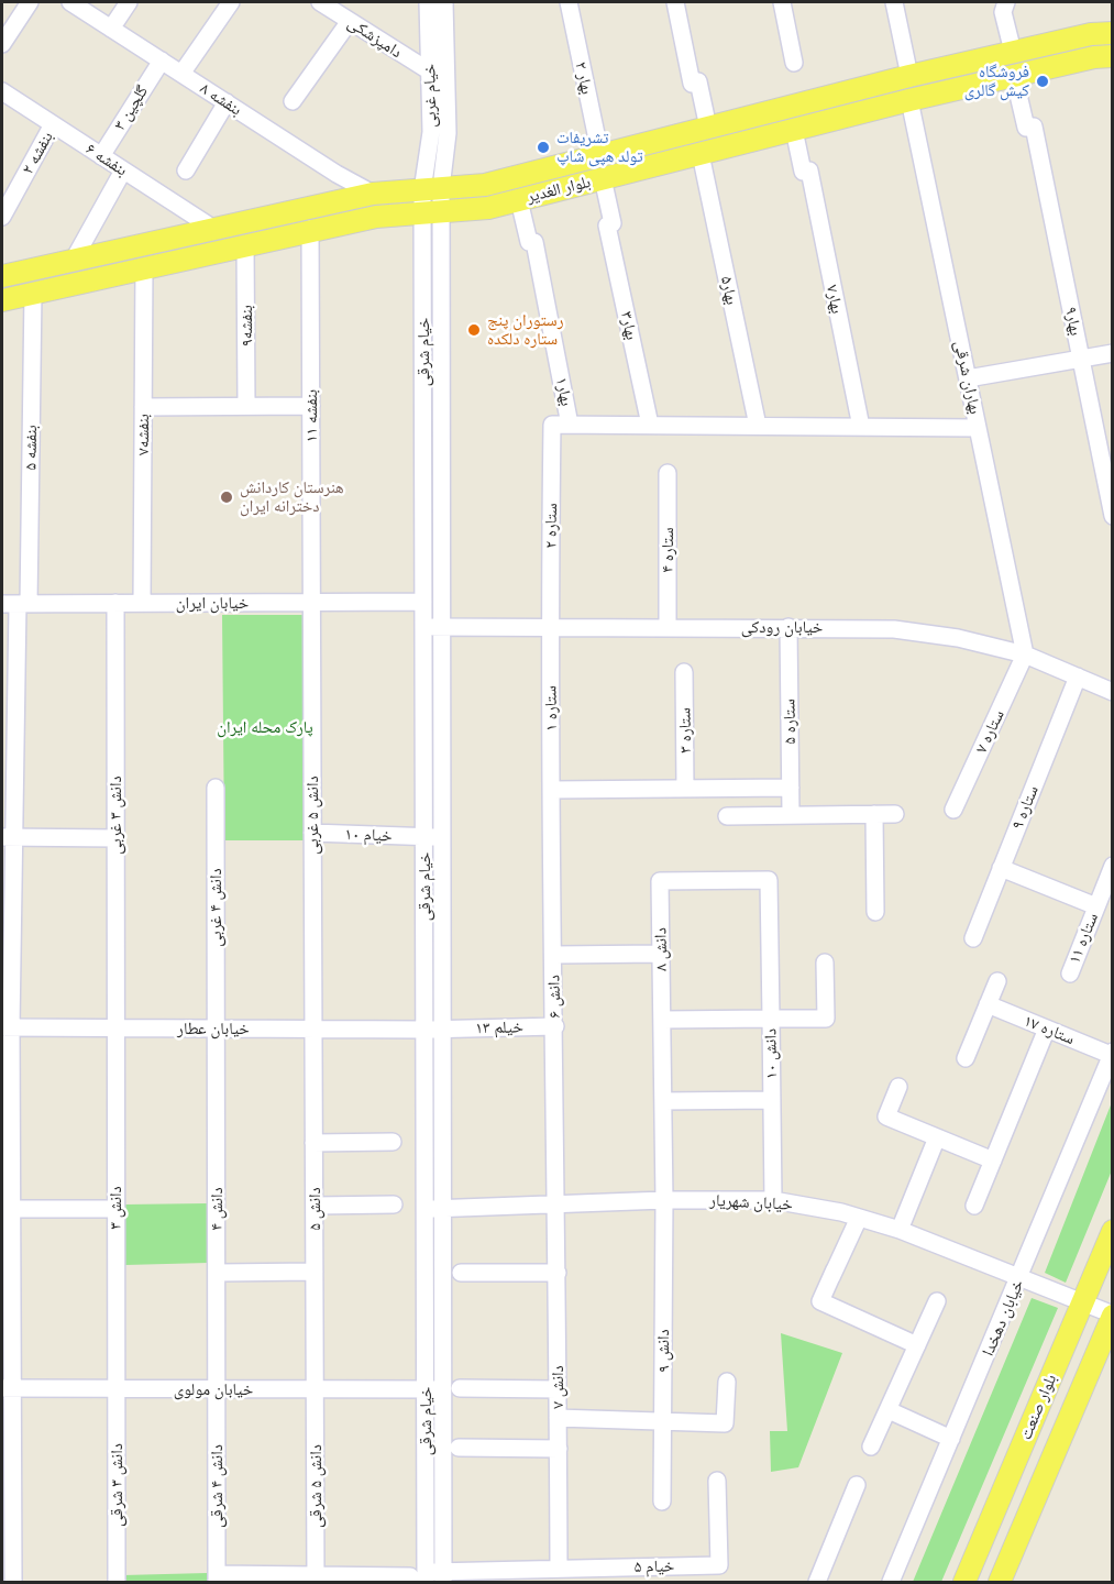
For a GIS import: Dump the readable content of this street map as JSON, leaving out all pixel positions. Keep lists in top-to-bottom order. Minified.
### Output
{"streets":{"main road":["بلوار الغدیر","بلوار صنعت"],"street":["دامپزشکی","بهار ۲","خیام غربی","بنفشه ۸","گلچین ۳","بنفشه ۲","بنفشه ۶","بهار۵","بهار۷","بهار۹","بنفشه۹","بهار۳","خیام شرقی","بهاران شرقی","بهار۱","بنفشه ۱۱","بنفشه۷","بنفشه ۵","ستاره ۲","ستاره ۴","خیابان ایران","خیابان رودکی","ستاره ۱","ستاره ۵","ستاره ۳","ستاره ۷","ستاره ۹","دانش ۳ غربی","دانش ۵ غربی","خیام ۱۰","دانش ۴ غربی","ستاره ۱۱","دانش ۸","دانش ۶","خیلم ۱۳","خیابان عطار","ستاره ۱۷","دانش ۱۰","خیابان شهریار","دانش ۳","دانش ۴","دانش ۵","خیابان دهخدا","دانش ۹","دانش ۷","خیابان مولوی","دانش ۳ شرقی","دانش ۴ شرقی","دانش ۵ شرقی","خیام ۵"]},"crossings":[["دامپزشکی","خیام غربی"],["بهار ۲","بلوار الغدیر"],["خیام غربی","بلوار الغدیر"],["بنفشه ۸","گلچین ۳"],["بنفشه ۸","بلوار الغدیر"],["گلچین ۳","بنفشه ۶"],["بنفشه ۲","بنفشه ۶"],["بنفشه ۶","بلوار الغدیر"],["بلوار الغدیر","بهار۵"],["بلوار الغدیر","بهار۷"],["بلوار الغدیر","بهار۹"],["بلوار الغدیر","بنفشه۹"],["بلوار الغدیر","بهار۳"],["بلوار الغدیر","خیام شرقی"],["بلوار الغدیر","بهاران شرقی"],["بلوار الغدیر","بهار۱"],["بلوار الغدیر","بنفشه ۱۱"],["بلوار الغدیر","بنفشه۷"],["بلوار الغدیر","بنفشه ۵"],["خیام شرقی","خیابان ایران"],["خیام شرقی","خیابان رودکی"],["خیام شرقی","خیام ۱۰"],["خیام شرقی","خیلم ۱۳"],["خیام شرقی","خیابان عطار"],["خیام شرقی","خیابان شهریار"],["خیام شرقی","خیابان مولوی"],["خیام شرقی","خیام ۵"],["بهاران شرقی","خیابان رودکی"],["بهاران شرقی","ستاره ۷"],["بهار۱","ستاره ۲"],["بنفشه ۱۱","خیابان ایران"],["بنفشه ۱۱","دانش ۵ غربی"],["بنفشه۷","خیابان ایران"],["بنفشه ۵","خیابان ایران"],["بنفشه ۵","خیابان عطار"],["بنفشه ۵","خیابان مولوی"],["ستاره ۲","خیابان رودکی"],["ستاره ۲","ستاره ۱"],["ستاره ۴","خیابان رودکی"],["خیابان ایران","دانش ۳ غربی"],["خیابان ایران","دانش ۵ غربی"],["خیابان رودکی","ستاره ۱"],["خیابان رودکی","ستاره ۵"],["خیابان رودکی","ستاره ۷"],["خیابان رودکی","ستاره ۹"],["ستاره ۱","دانش ۶"],["دانش ۳ غربی","خیابان عطار"],["دانش ۳ غربی","دانش ۳"],["دانش ۵ غربی","خیام ۱۰"],["دانش ۵ غربی","خیابان عطار"],["دانش ۵ غربی","دانش ۵"],["دانش ۴ غربی","خیابان عطار"],["دانش ۴ غربی","دانش ۴"],["دانش ۸","دانش ۱۰"],["دانش ۸","خیابان شهریار"],["دانش ۸","دانش ۹"],["دانش ۶","خیلم ۱۳"],["دانش ۶","خیابان شهریار"],["دانش ۶","دانش ۷"],["خیلم ۱۳","خیابان عطار"],["خیابان عطار","دانش ۳"],["خیابان عطار","دانش ۴"],["خیابان عطار","دانش ۵"],["ستاره ۱۷","خیابان دهخدا"],["دانش ۱۰","خیابان شهریار"],["خیابان شهریار","خیابان دهخدا"],["خیابان شهریار","دانش ۹"],["خیابان شهریار","دانش ۷"],["خیابان شهریار","بلوار صنعت"],["دانش ۳","خیابان مولوی"],["دانش ۳","دانش ۳ شرقی"],["دانش ۴","خیابان مولوی"],["دانش ۴","دانش ۴ شرقی"],["دانش ۵","خیابان مولوی"],["دانش ۵","دانش ۵ شرقی"],["دانش ۷","خیابان مولوی"],["دانش ۷","خیام ۵"],["خیابان مولوی","دانش ۳ شرقی"],["خیابان مولوی","دانش ۴ شرقی"],["خیابان مولوی","دانش ۵ شرقی"],["دانش ۴ شرقی","خیام ۵"],["دانش ۵ شرقی","خیام ۵"]],"parks":["پارک محله ایران"],"places":["فروشگاه کیش گالری","تشریفات تولد هپی شاپ","رستوران پنج ستاره دلکده","هنرستان کاردانش دخترانه ایران"]}
